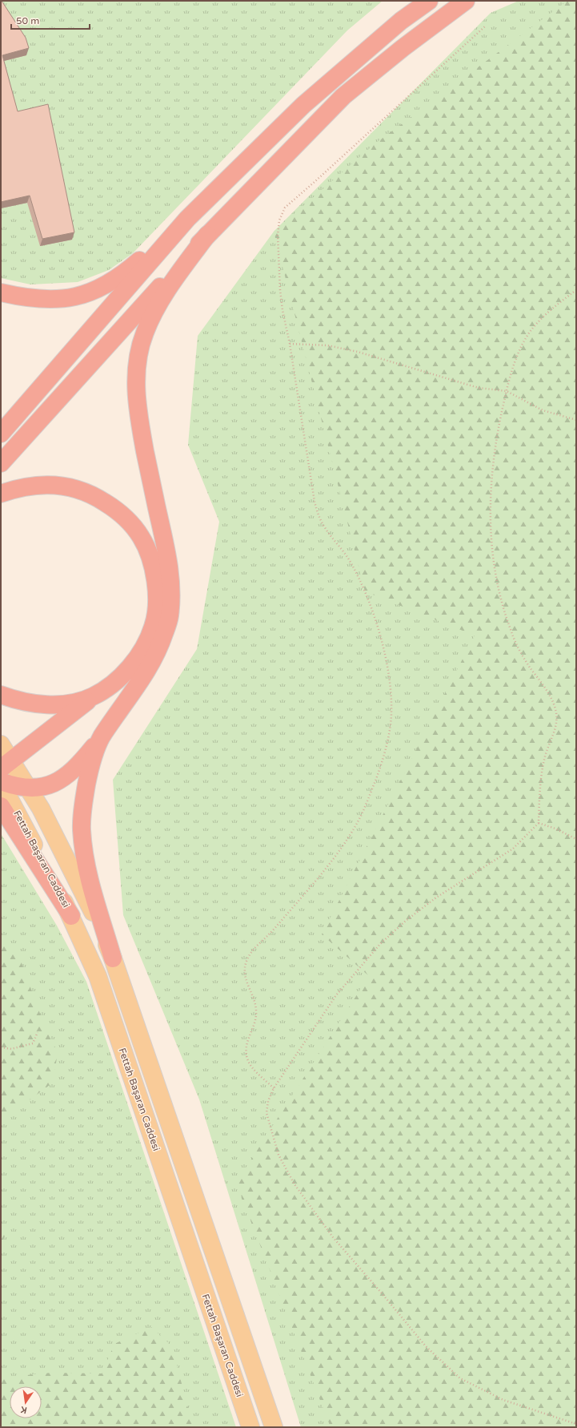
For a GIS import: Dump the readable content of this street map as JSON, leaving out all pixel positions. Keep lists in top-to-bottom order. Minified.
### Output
{"streets":{"main road":["Fettah Başaran Caddesi"]},"scale_bar":"50 m","north":"bottom"}
